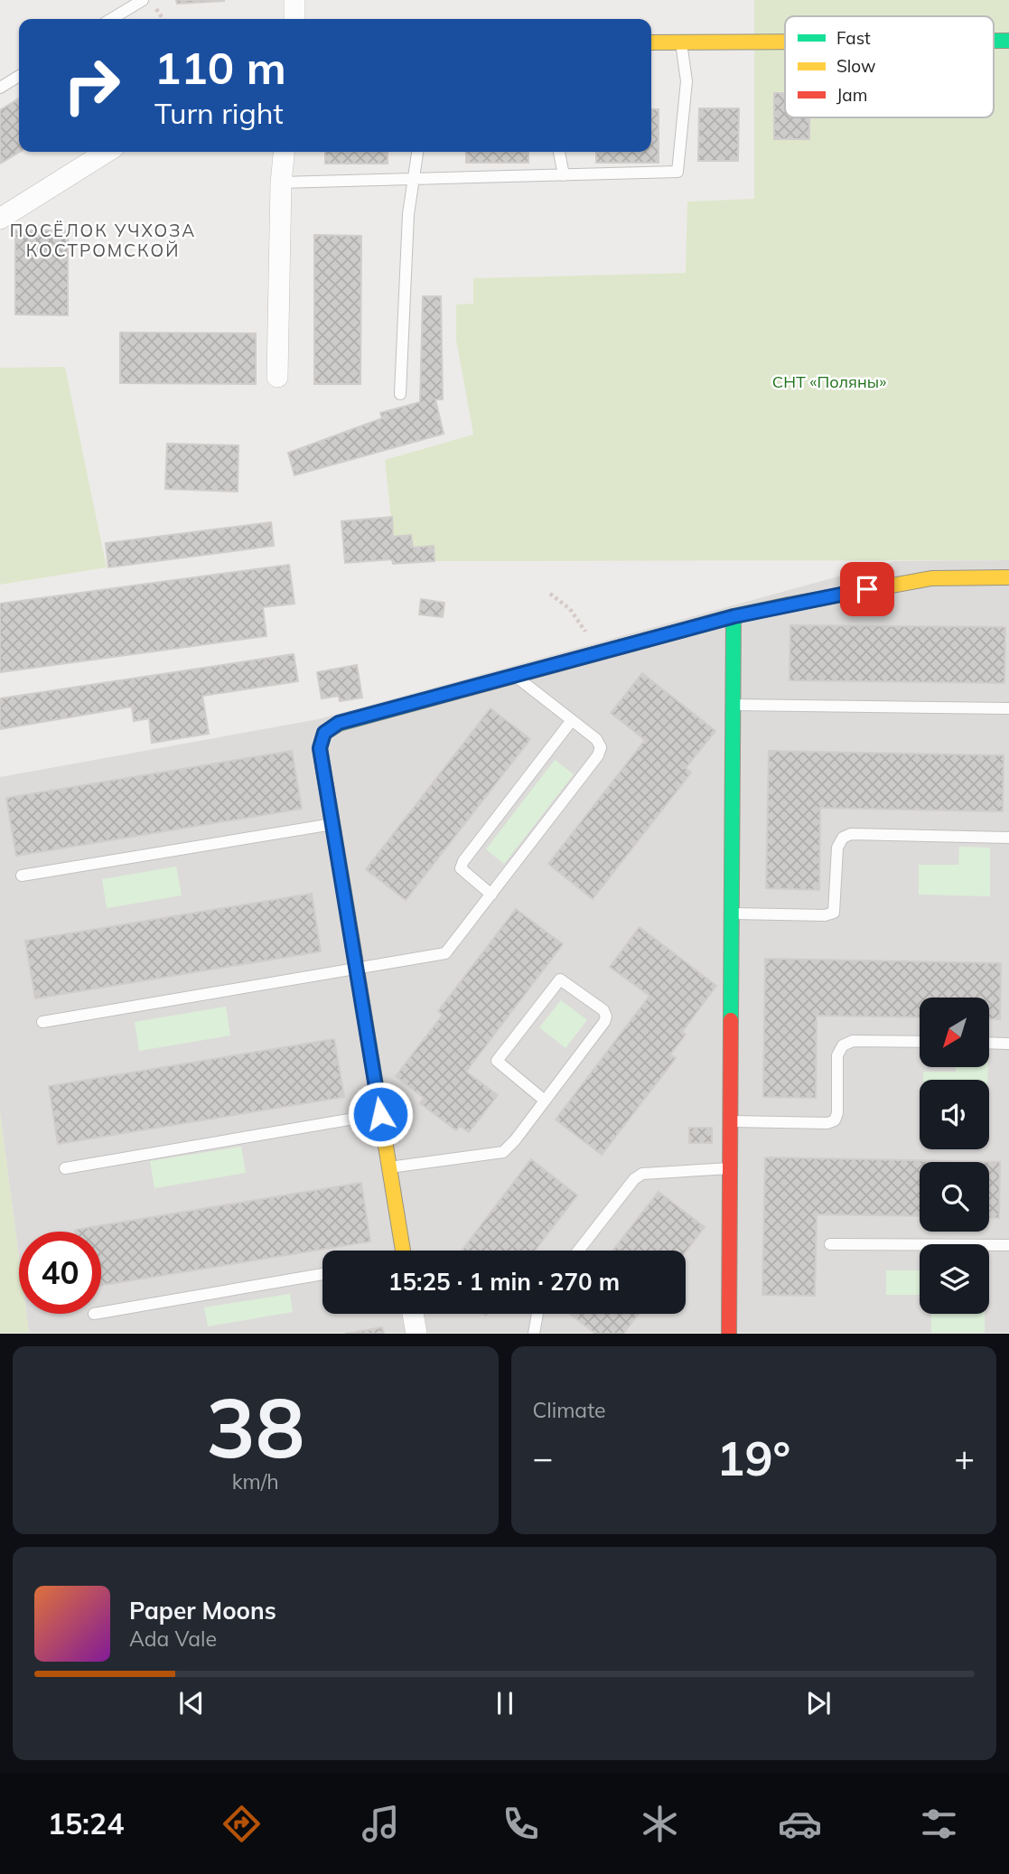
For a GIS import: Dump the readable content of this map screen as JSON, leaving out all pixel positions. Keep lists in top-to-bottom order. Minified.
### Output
{"districts":["ПОСЁЛОК УЧХОЗА КОСТРОМСКОЙ"],"parks":["СНТ «Поляны»"],"legend":["Fast","Slow","Jam"],"north":"bottom left","page":{"turn":["110 m","Turn right"],"limit":"40","trip":"15:25 · 1 min · 270 m","tile":[["38","km/h"],"Climate"],"heat":["−","19°","+"],"song":["Paper Moons","Ada Vale"],"tabs":"15:24"}}
